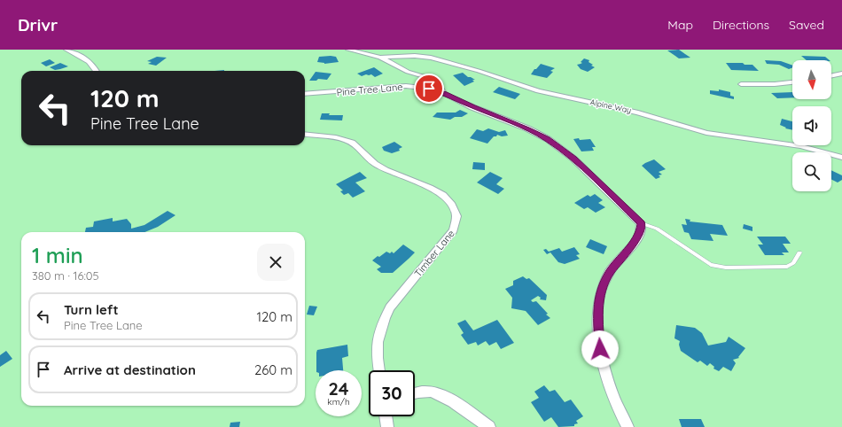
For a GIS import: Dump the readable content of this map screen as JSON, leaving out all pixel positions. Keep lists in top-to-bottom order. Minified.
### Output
{"streets":{"street":["Pine Tree Lane","Alpine Way","Timber Lane"]},"north":"bottom","page":{"header":"Drivr","nav":["Map","Directions","Saved"],"turn":["120 m","Pine Tree Lane"],"heading":["1 min","380 m · 16:05"],"list":[{"name":"Turn left","note":"Pine Tree Lane","value":"120 m"},{"name":"Arrive at destination","value":"260 m"}],"speed":"24 km/h","limit":"30"}}
